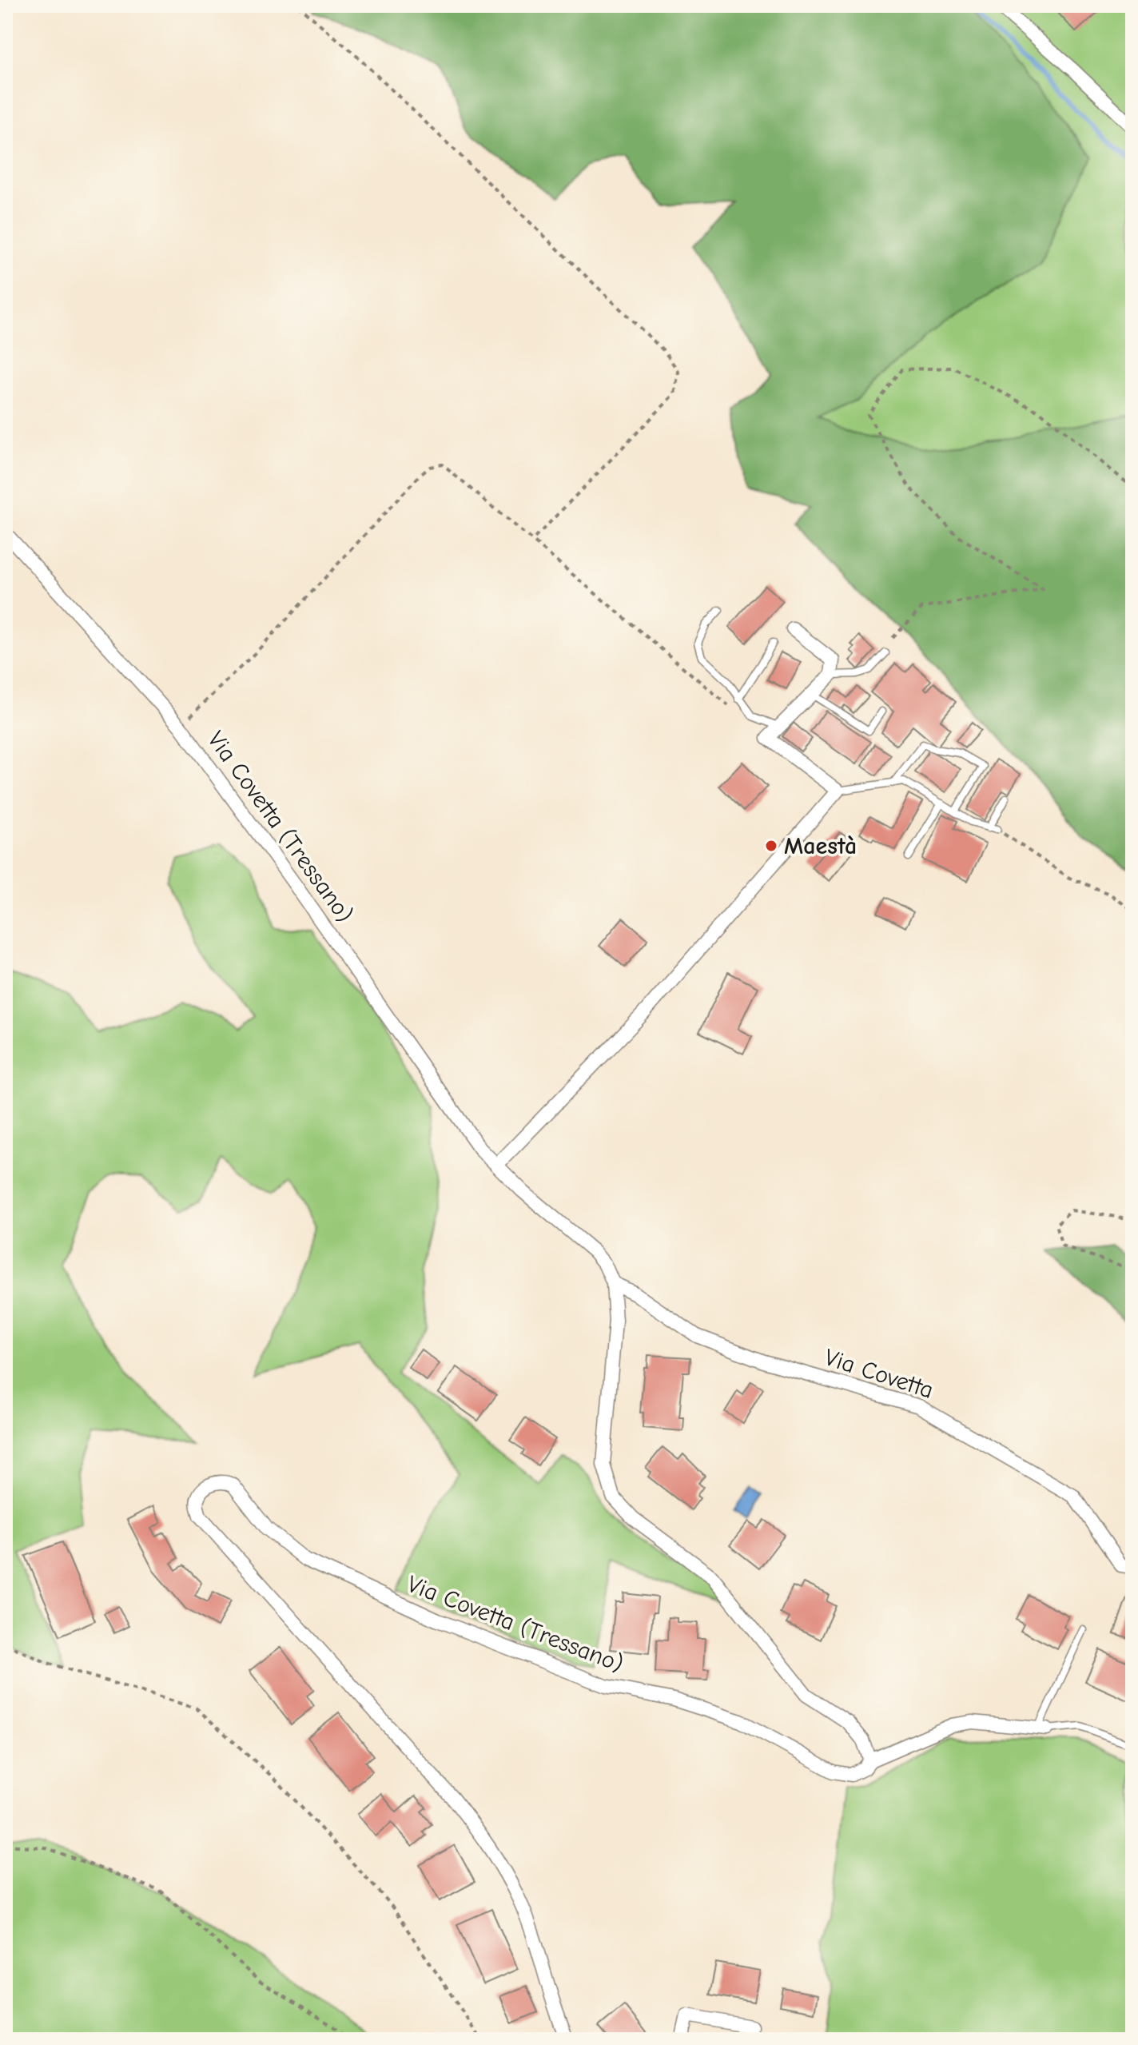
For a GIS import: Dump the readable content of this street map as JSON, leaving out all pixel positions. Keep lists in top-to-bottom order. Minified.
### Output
{"streets":{"street":["Via Covetta (Tressano)","Via Covetta"]},"crossings":[["Via Covetta (Tressano)","Via Covetta"]],"places":["Maestà"]}
